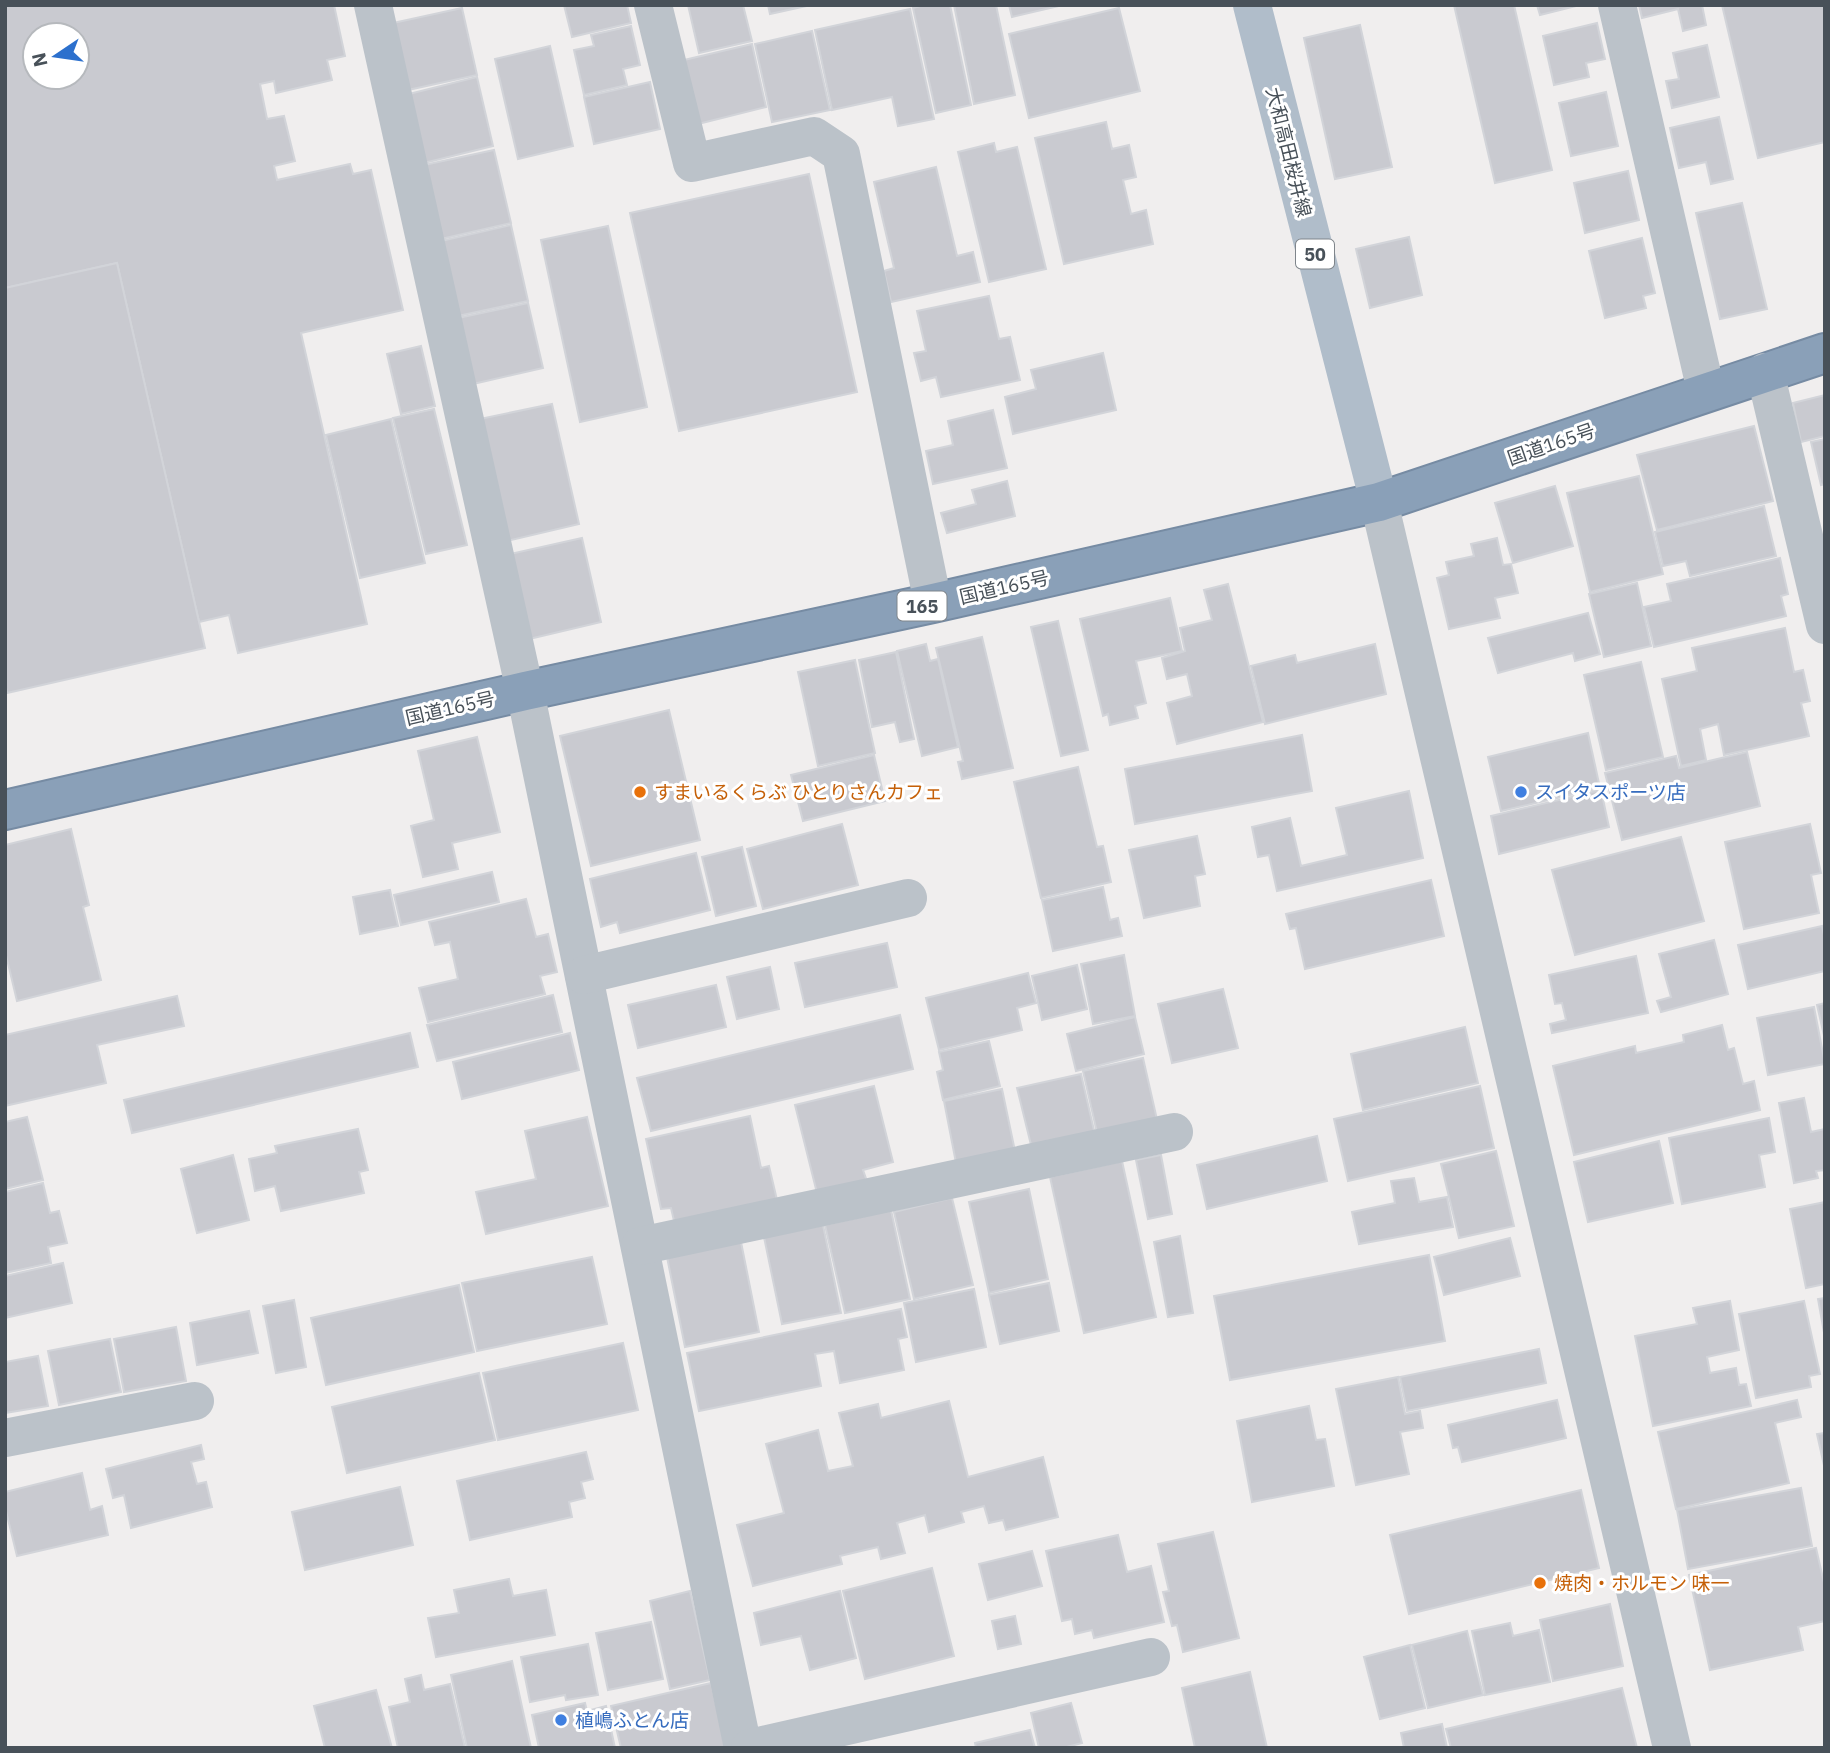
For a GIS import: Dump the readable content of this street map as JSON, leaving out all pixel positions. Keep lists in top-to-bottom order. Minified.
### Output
{"streets":{"highway":["国道165号","165"],"main road":["大和高田桜井線","50"]},"crossings":[["大和高田桜井線","国道165号"]],"places":["すまいるくらぶ ひとりさんカフェ","スイタスポーツ店","焼肉・ホルモン 味一","植嶋ふとん店"],"north":"left"}
